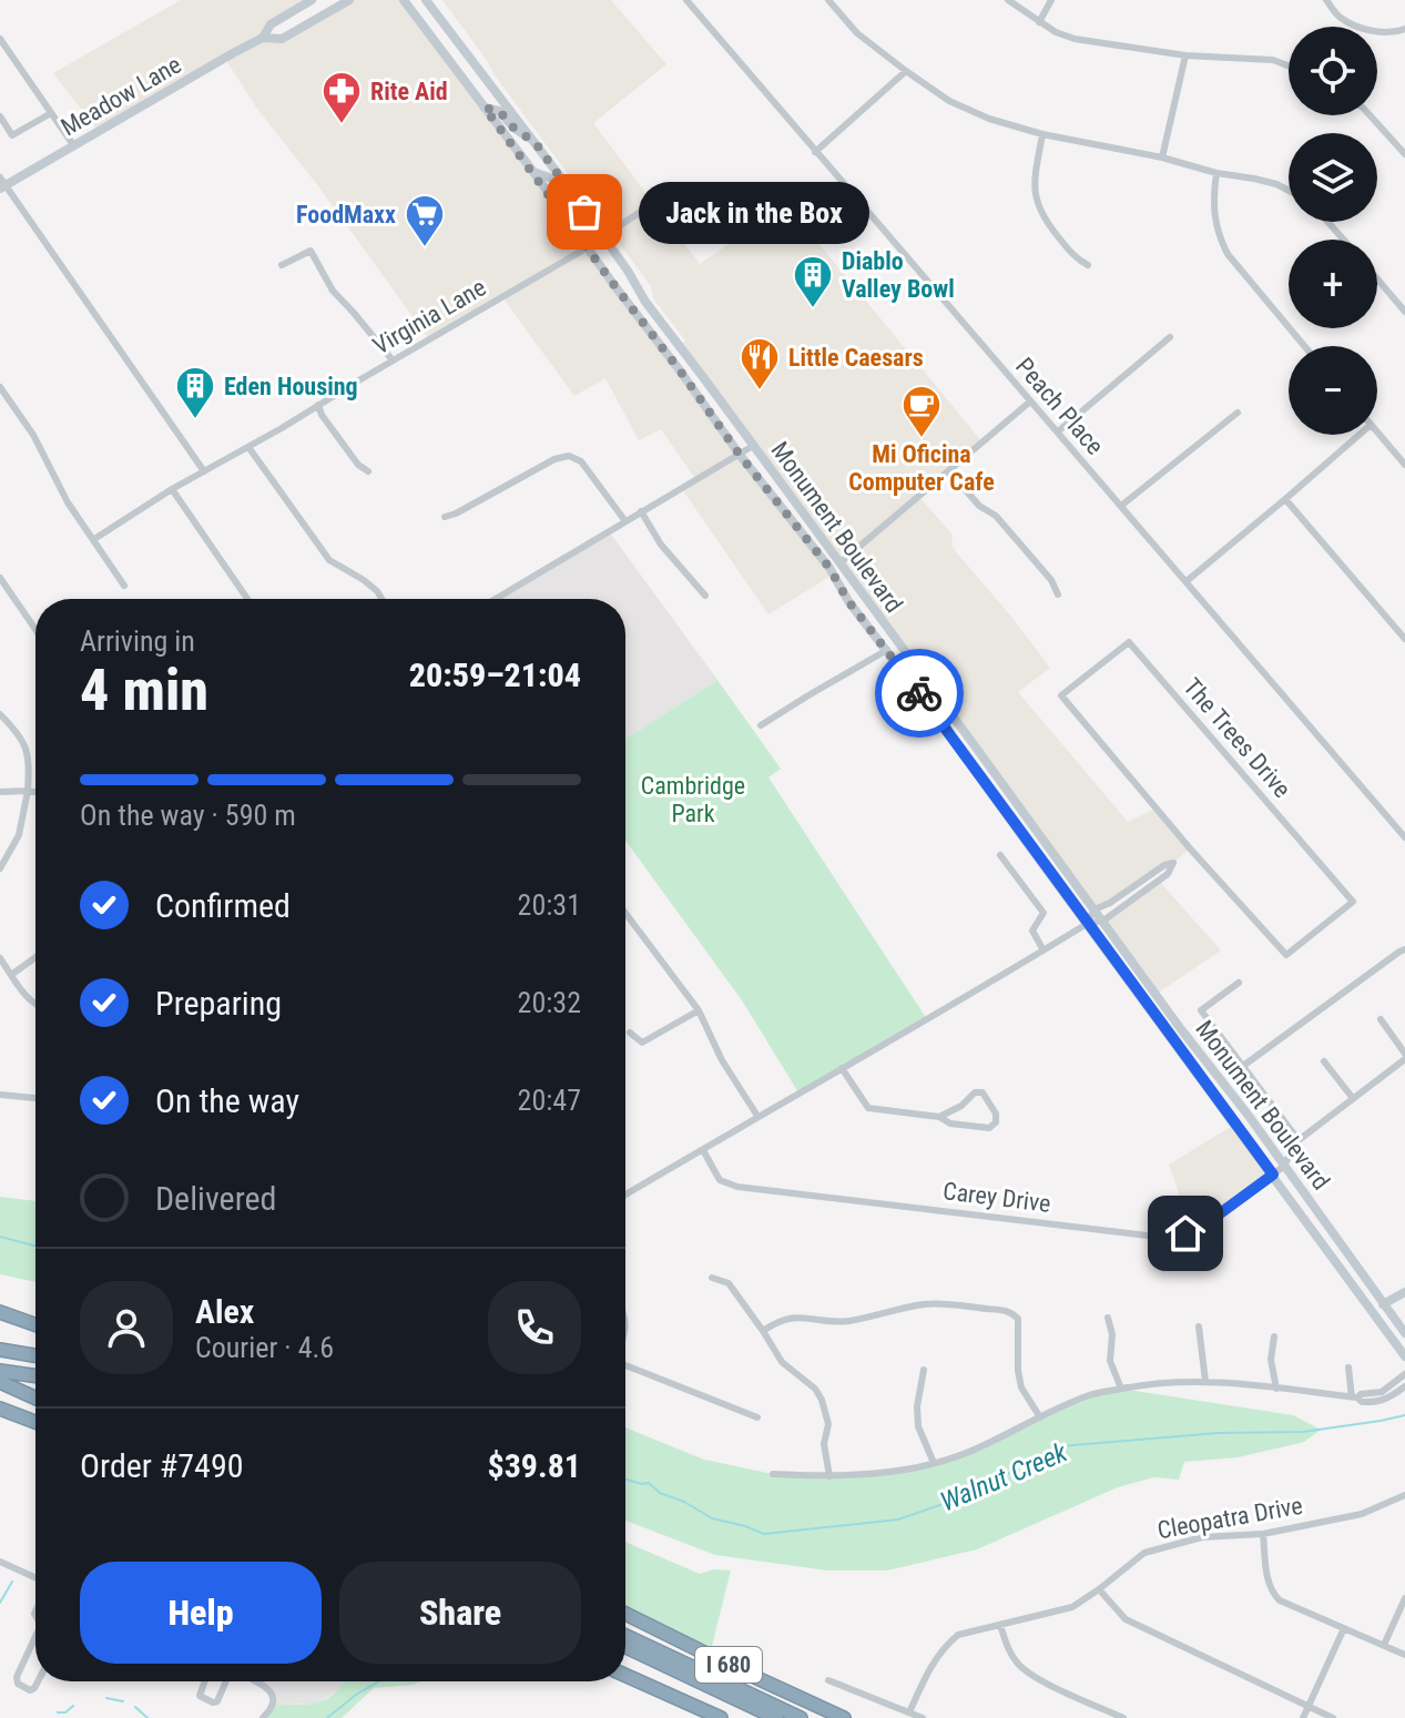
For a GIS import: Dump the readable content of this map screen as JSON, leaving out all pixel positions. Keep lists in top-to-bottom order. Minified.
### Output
{"streets":{"highway":["I 680"],"main road":["Meadow Lane","Monument Boulevard"],"street":["Virginia Lane","Peach Place","The Trees Drive","Carey Drive","Cleopatra Drive"]},"crossings":[["Virginia Lane","Monument Boulevard"],["Monument Boulevard","Carey Drive"]],"water":["Walnut Creek"],"parks":["Cambridge Park"],"places":{"pharmacy":["Rite Aid"],"other":["Jack in the Box"],"supermarket":["FoodMaxx"],"building":["Diablo Valley Bowl","Eden Housing"],"restaurant":["Little Caesars"],"cafe":["Mi Oficina Computer Cafe"]},"page":{"map_buttons":["+","−"],"bubble":"Jack in the Box","heading":["4 min","Arriving in","20:59–21:04"],"panel":["Alex","Courier · 4.6","Order #7490","$39.81"],"bar":"On the way · 590 m","list":[["Confirmed","20:31"],["Preparing","20:32"],["On the way","20:47"],"Delivered"],"buttons":["Help","Share"]}}
